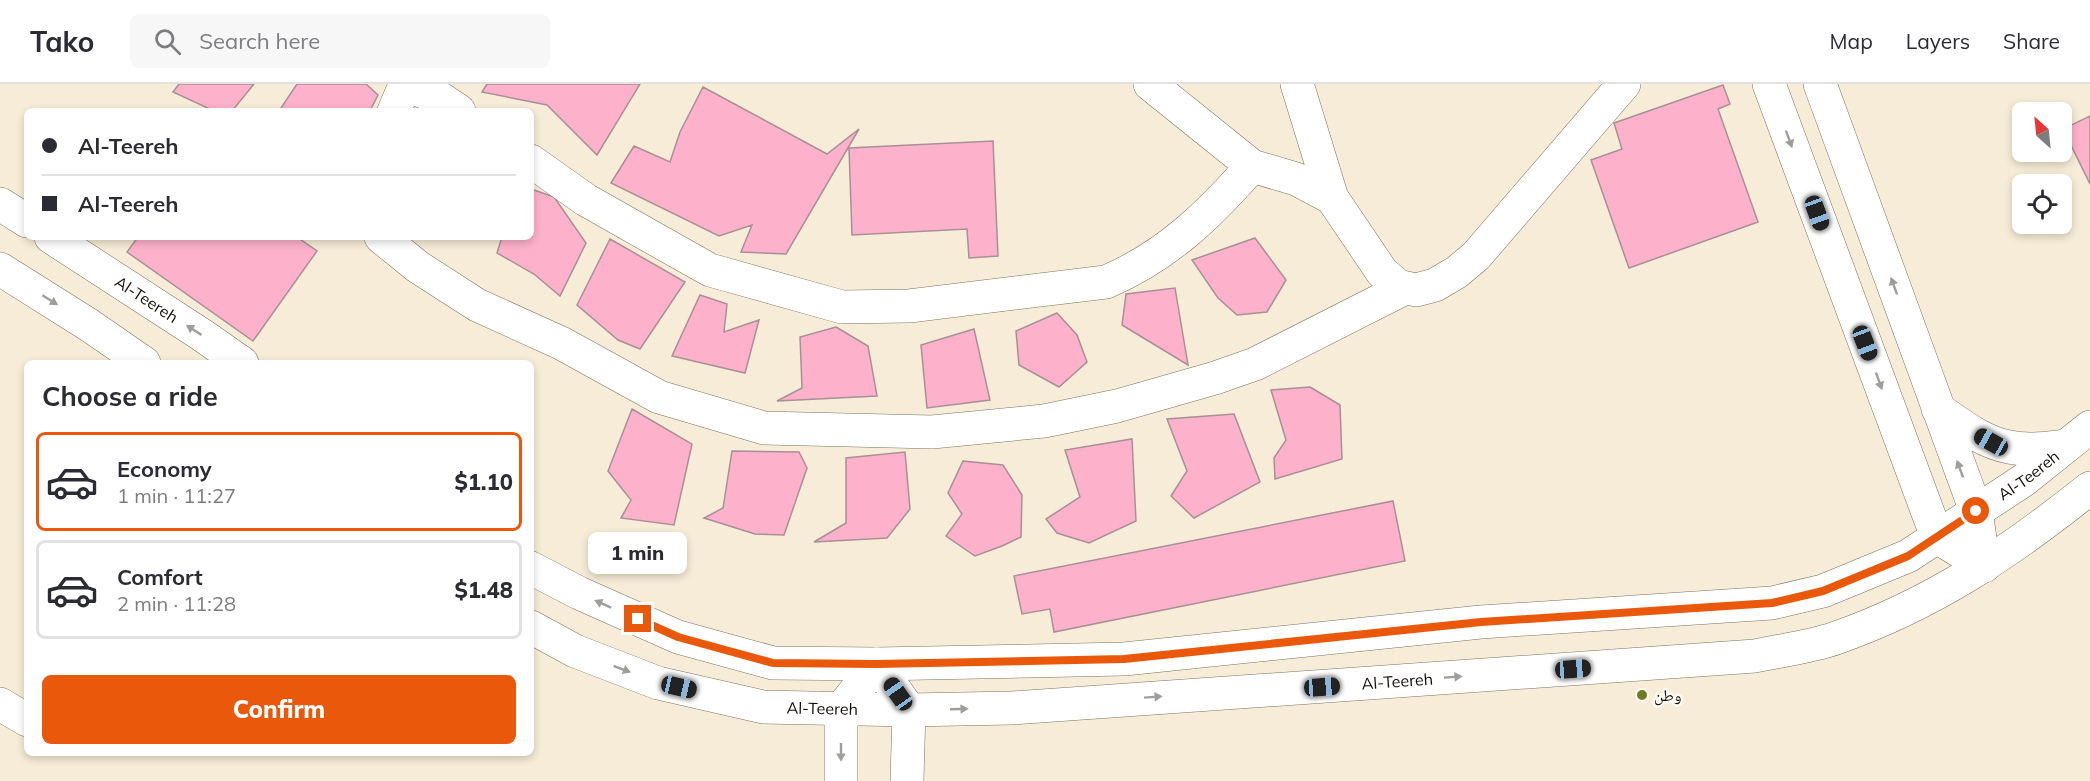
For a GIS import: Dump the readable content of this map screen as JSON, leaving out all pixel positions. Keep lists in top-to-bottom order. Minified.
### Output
{"streets":{"street":["Al-Teereh"]},"places":["وطن"],"north":"top left","page":{"header":"Tako","search":"Search here","nav":["Map","Layers","Share"],"banner":["Al-Teereh","Al-Teereh"],"heading":"Choose a ride","list":[{"name":"Economy","note":"1 min · 11:27","value":"$1.10"},{"name":"Comfort","note":"2 min · 11:28","value":"$1.48"}],"bubble":"1 min","buttons":"Confirm"}}
